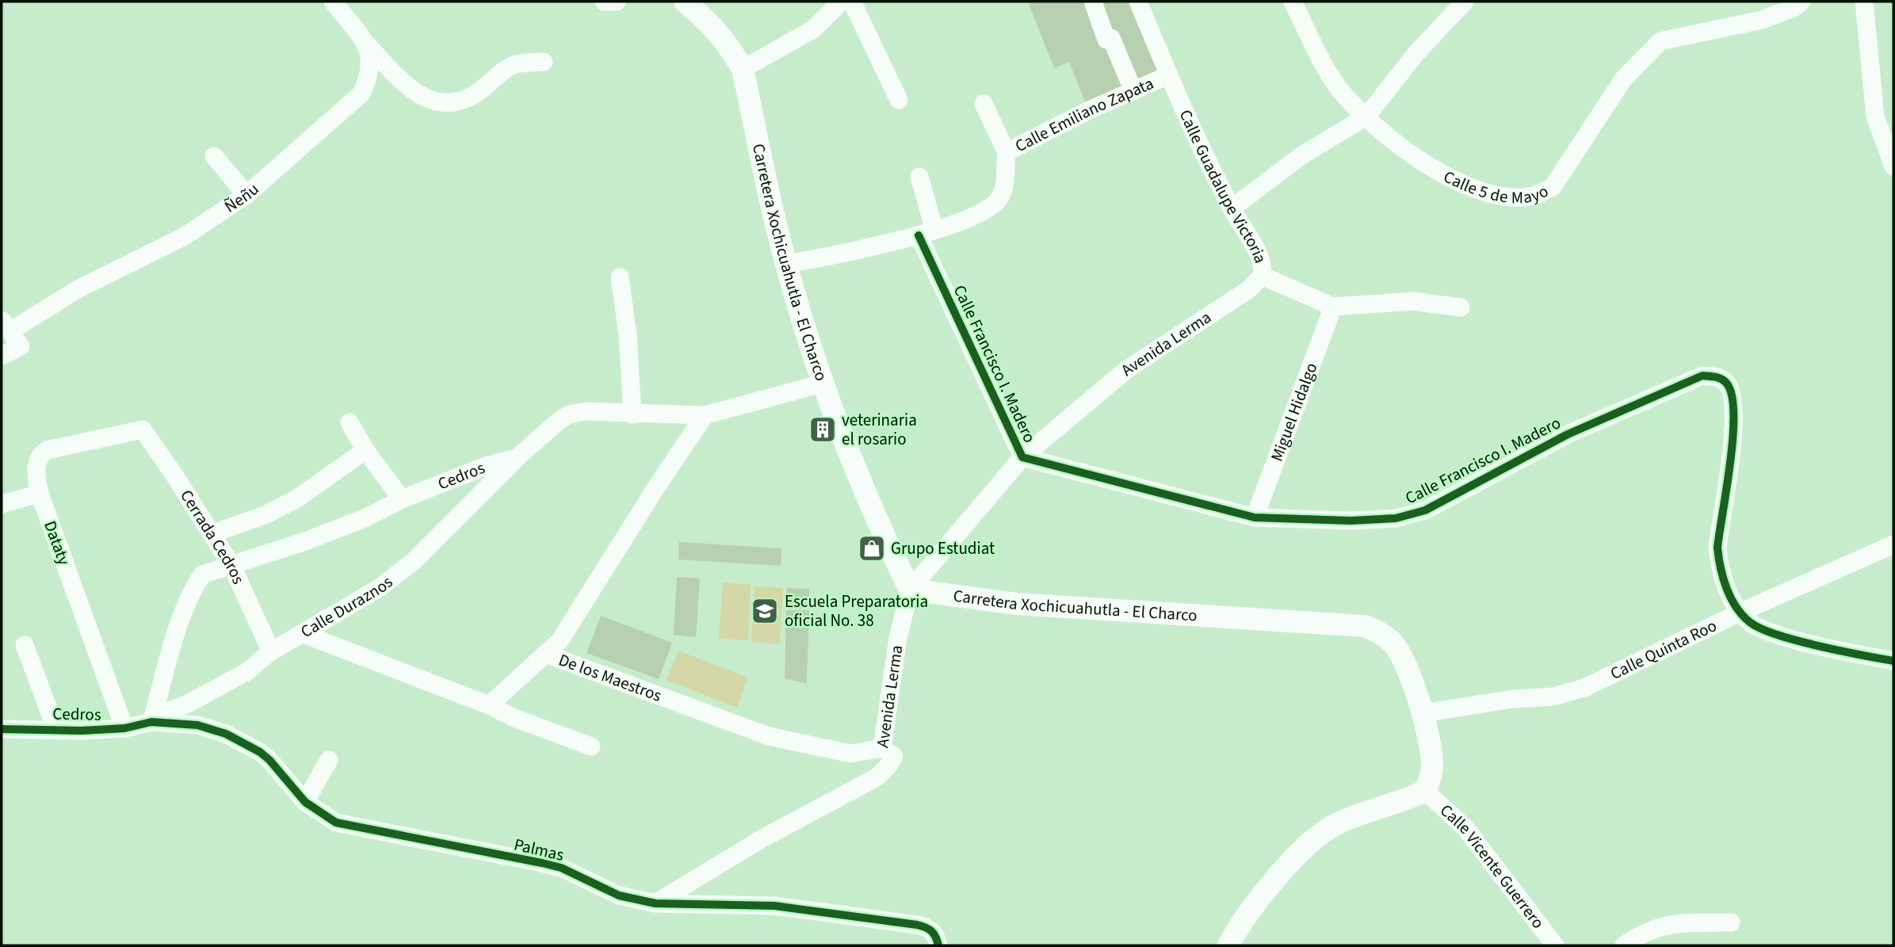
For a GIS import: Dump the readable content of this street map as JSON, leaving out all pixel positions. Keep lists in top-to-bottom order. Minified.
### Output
{"streets":{"main road":["Carretera Xochicuahutla - El Charco"],"street":["Calle Emiliano Zapata","Calle 5 de Mayo","Calle Guadalupe Victoria","Ñeñu","Avenida Lerma","Calle Francisco I. Madero","Miguel Hidalgo","Cedros","Cerrada Cedros","Dataty","Calle Duraznos","Calle Quinta Roo","De los Maestros","Palmas","Calle Vicente Guerrero"]},"crossings":[["Calle Emiliano Zapata","Calle Guadalupe Victoria"],["Calle Emiliano Zapata","Carretera Xochicuahutla - El Charco"],["Calle Emiliano Zapata","Calle Francisco I. Madero"],["Calle Guadalupe Victoria","Avenida Lerma"],["Calle Guadalupe Victoria","Miguel Hidalgo"],["Carretera Xochicuahutla - El Charco","Avenida Lerma"],["Carretera Xochicuahutla - El Charco","Cedros"],["Carretera Xochicuahutla - El Charco","Calle Quinta Roo"],["Carretera Xochicuahutla - El Charco","Calle Vicente Guerrero"],["Avenida Lerma","Calle Francisco I. Madero"],["Avenida Lerma","De los Maestros"],["Avenida Lerma","Palmas"],["Calle Francisco I. Madero","Miguel Hidalgo"],["Calle Francisco I. Madero","Calle Quinta Roo"],["Cedros","Cerrada Cedros"],["Cedros","Dataty"],["Cedros","Calle Duraznos"],["Cedros","De los Maestros"],["Cedros","Palmas"],["Cerrada Cedros","Dataty"],["Cerrada Cedros","Calle Duraznos"],["Calle Duraznos","Palmas"]],"places":{"building":["veterinaria el rosario"],"shop":["Grupo Estudiat"],"school or university":["Escuela Preparatoria oficial No. 38"]}}
